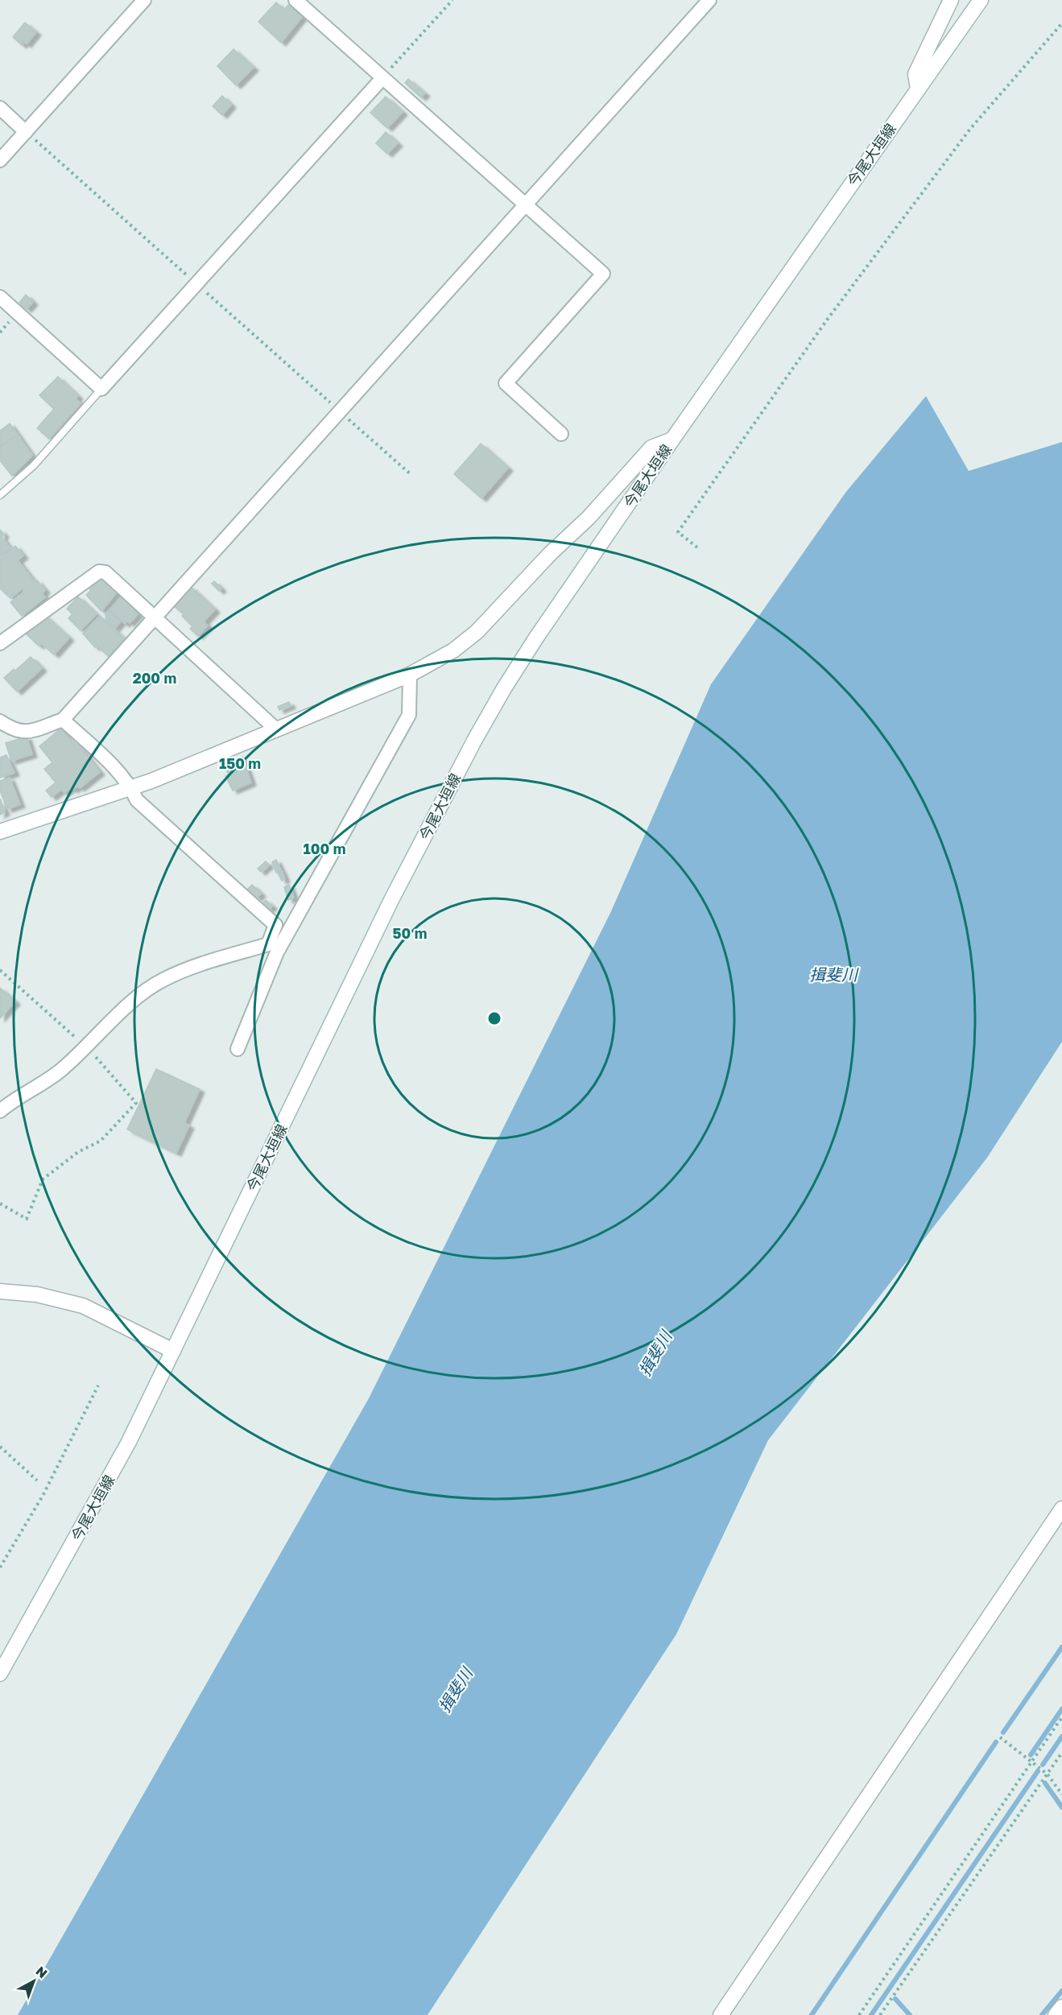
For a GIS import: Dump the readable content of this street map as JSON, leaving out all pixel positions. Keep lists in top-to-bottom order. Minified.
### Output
{"streets":{"main road":["今尾大垣線"]},"water":["揖斐川"],"north":"top right","rings":["200 m","150 m","100 m","50 m"]}
